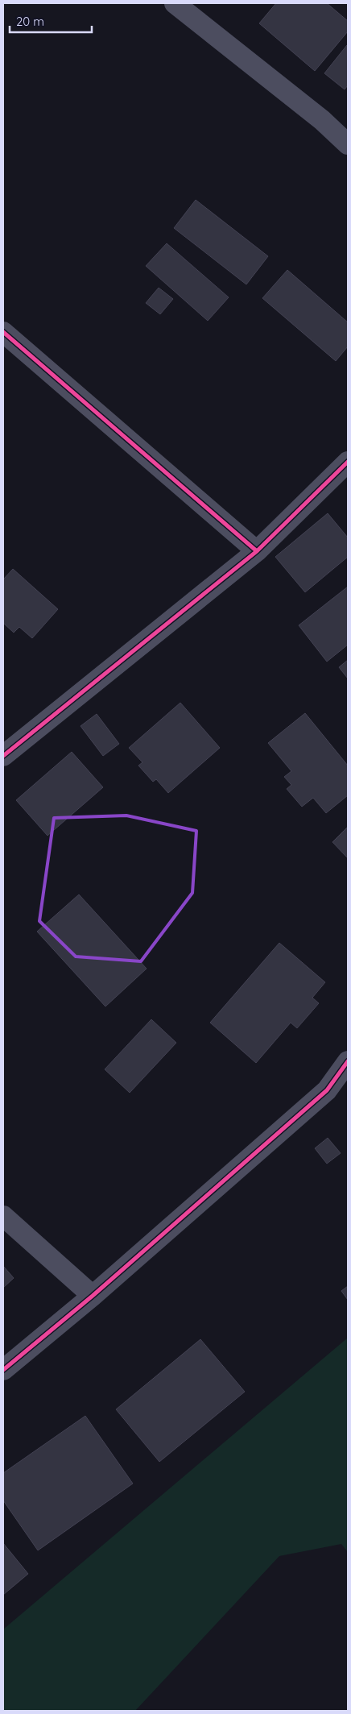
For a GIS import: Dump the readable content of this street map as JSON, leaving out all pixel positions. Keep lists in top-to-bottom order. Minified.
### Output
{"scale_bar":"20 m"}
